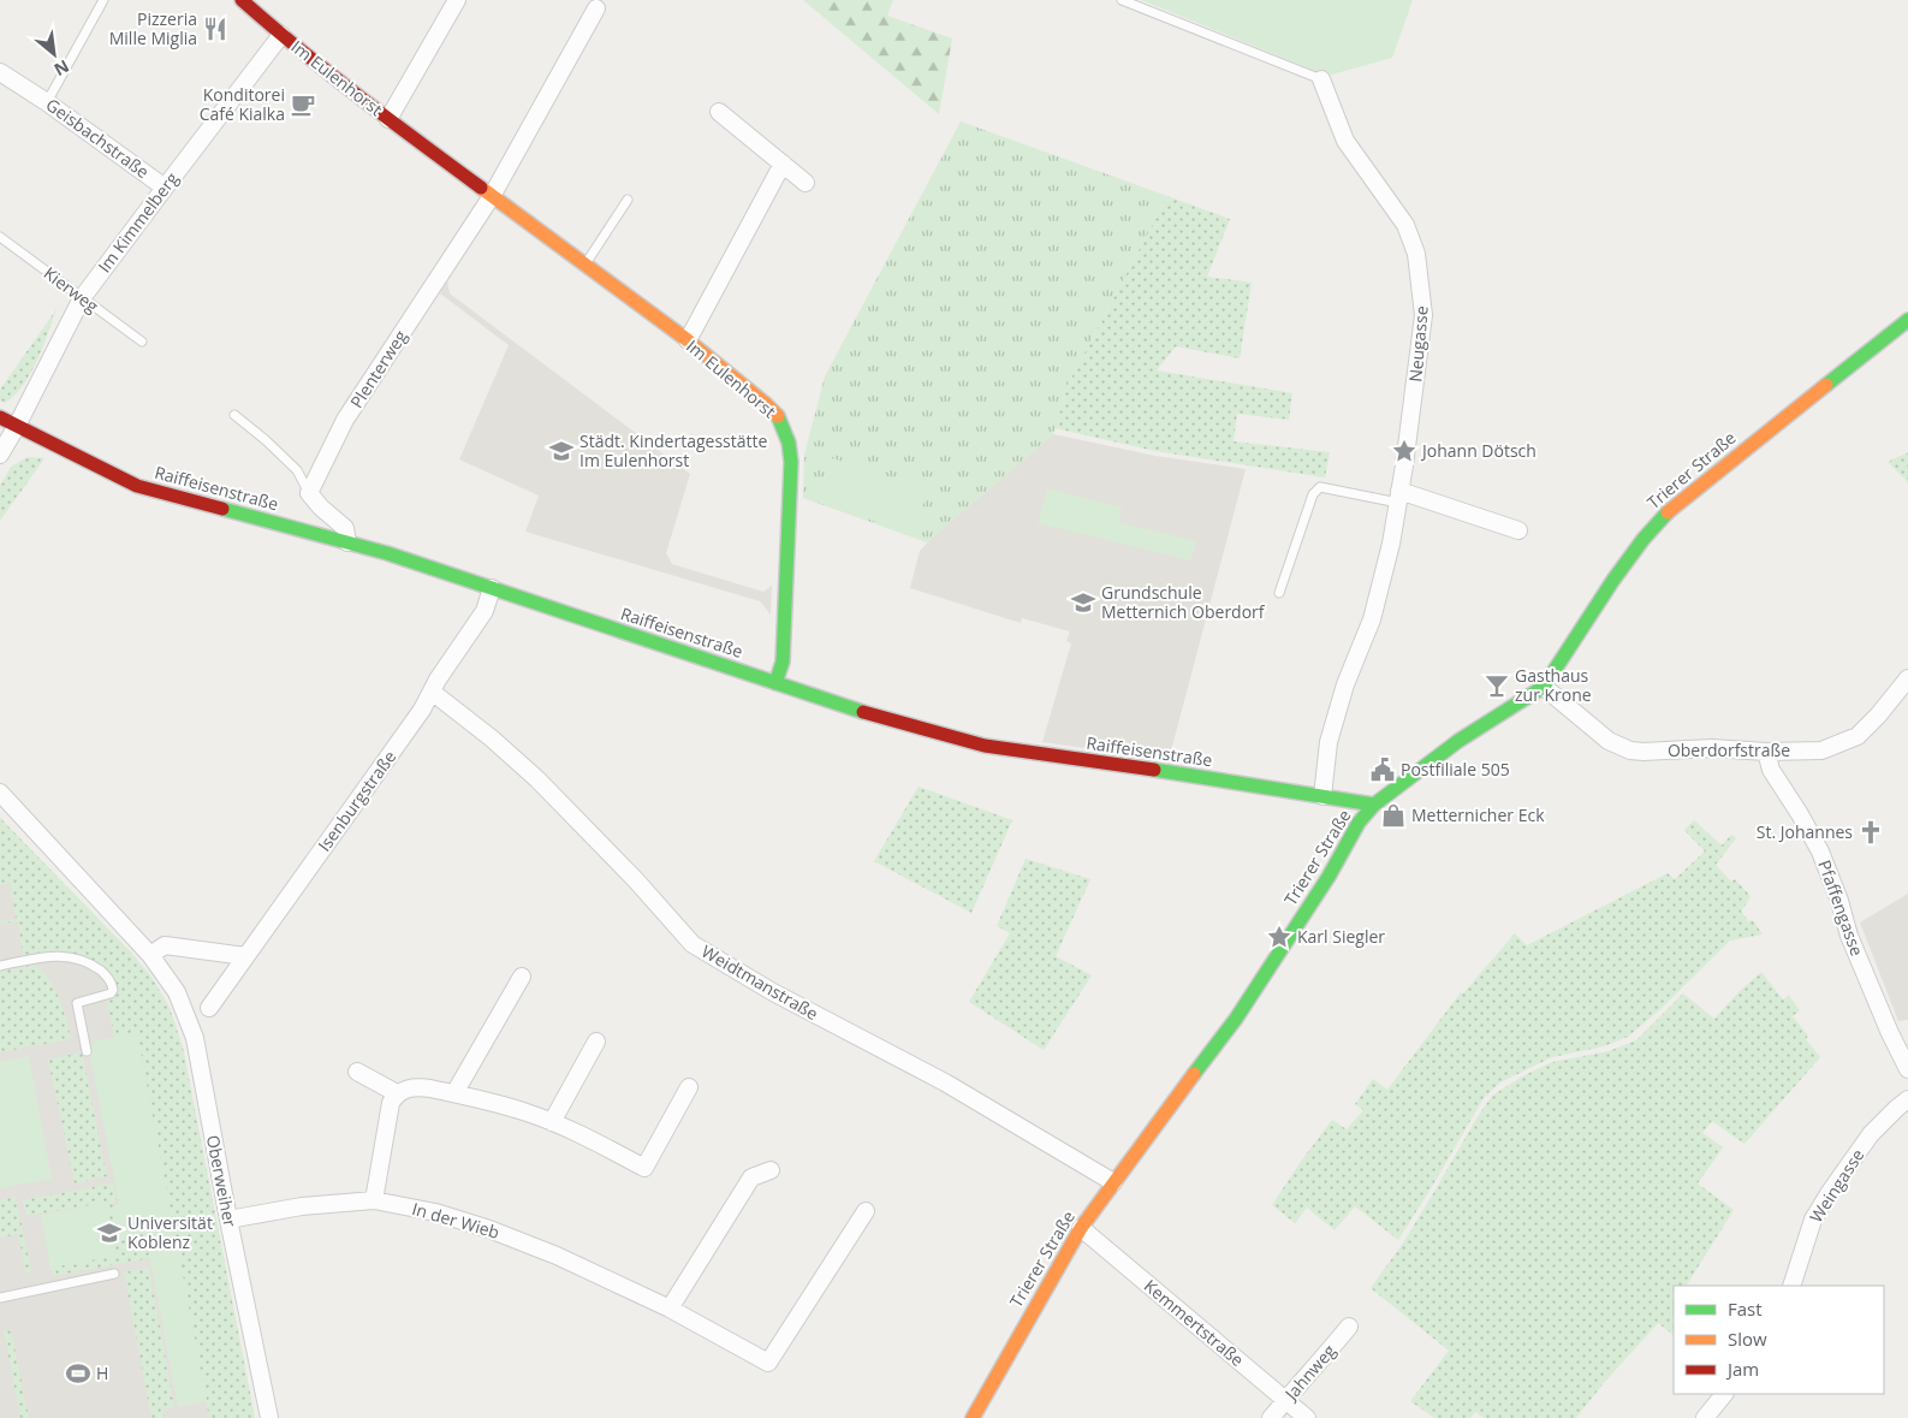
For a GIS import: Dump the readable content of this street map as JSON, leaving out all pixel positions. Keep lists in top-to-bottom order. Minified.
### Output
{"streets":{"street":["Im Eulenhorst","Geisbachstraße","Im Kimmelberg","Neugasse","Plenterweg","Trierer Straße","Raiffeisenstraße","Oberdorfstraße","Isenburgstraße","Pfaffengasse","Weidtmanstraße","Oberweiher","Weingasse","In der Wieb","Kemmertstraße","Jahnweg"],"lane":["Kierweg"]},"crossings":[["Im Eulenhorst","Im Kimmelberg"],["Im Eulenhorst","Plenterweg"],["Im Eulenhorst","Raiffeisenstraße"],["Geisbachstraße","Im Kimmelberg"],["Im Kimmelberg","Kierweg"],["Im Kimmelberg","Raiffeisenstraße"],["Neugasse","Raiffeisenstraße"],["Trierer Straße","Raiffeisenstraße"],["Trierer Straße","Oberdorfstraße"],["Trierer Straße","Weidtmanstraße"],["Trierer Straße","Kemmertstraße"],["Raiffeisenstraße","Isenburgstraße"],["Oberdorfstraße","Pfaffengasse"],["Isenburgstraße","Weidtmanstraße"],["Oberweiher","In der Wieb"],["Kemmertstraße","Jahnweg"]],"places":{"restaurant":["Pizzeria Mille Miglia"],"cafe":["Konditorei Café Kialka"],"school or university":["Städt. Kindertagesstätte Im Eulenhorst","Grundschule Metternich Oberdorf","Universität Koblenz"],"place":["Johann Dötsch","Karl Siegler"],"bar":["Gasthaus zur Krone"],"public building":["Postfiliale 505"],"shop":["Metternicher Eck"],"church":["St. Johannes"],"sports":["H"]},"legend":["Fast","Slow","Jam"],"north":"bottom right"}
